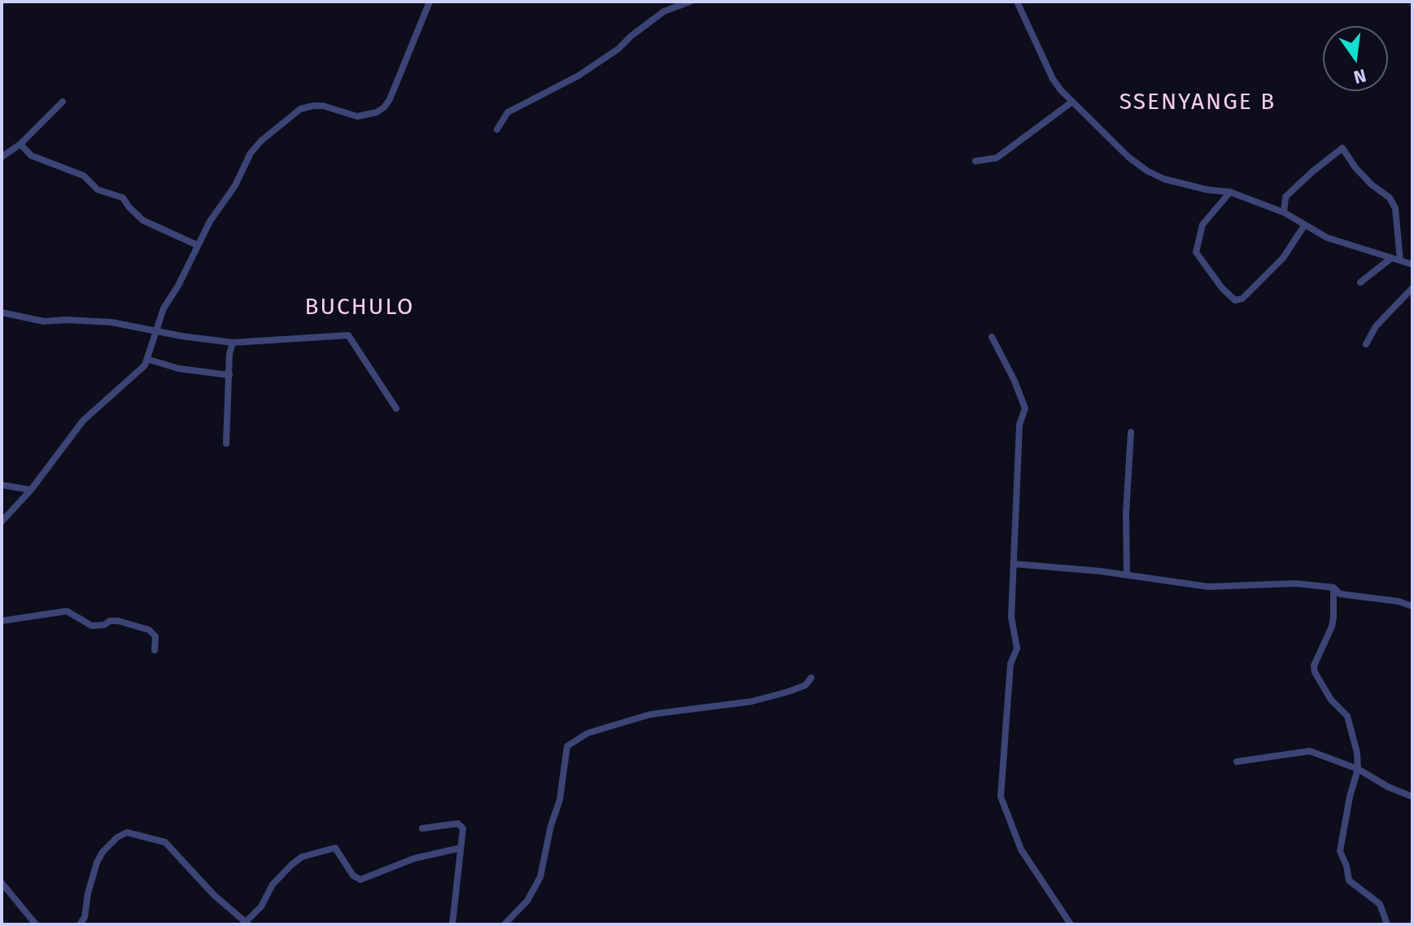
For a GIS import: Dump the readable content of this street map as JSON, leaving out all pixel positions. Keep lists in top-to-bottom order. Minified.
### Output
{"districts":["SSENYANGE B","BUCHULO"],"north":"bottom"}
